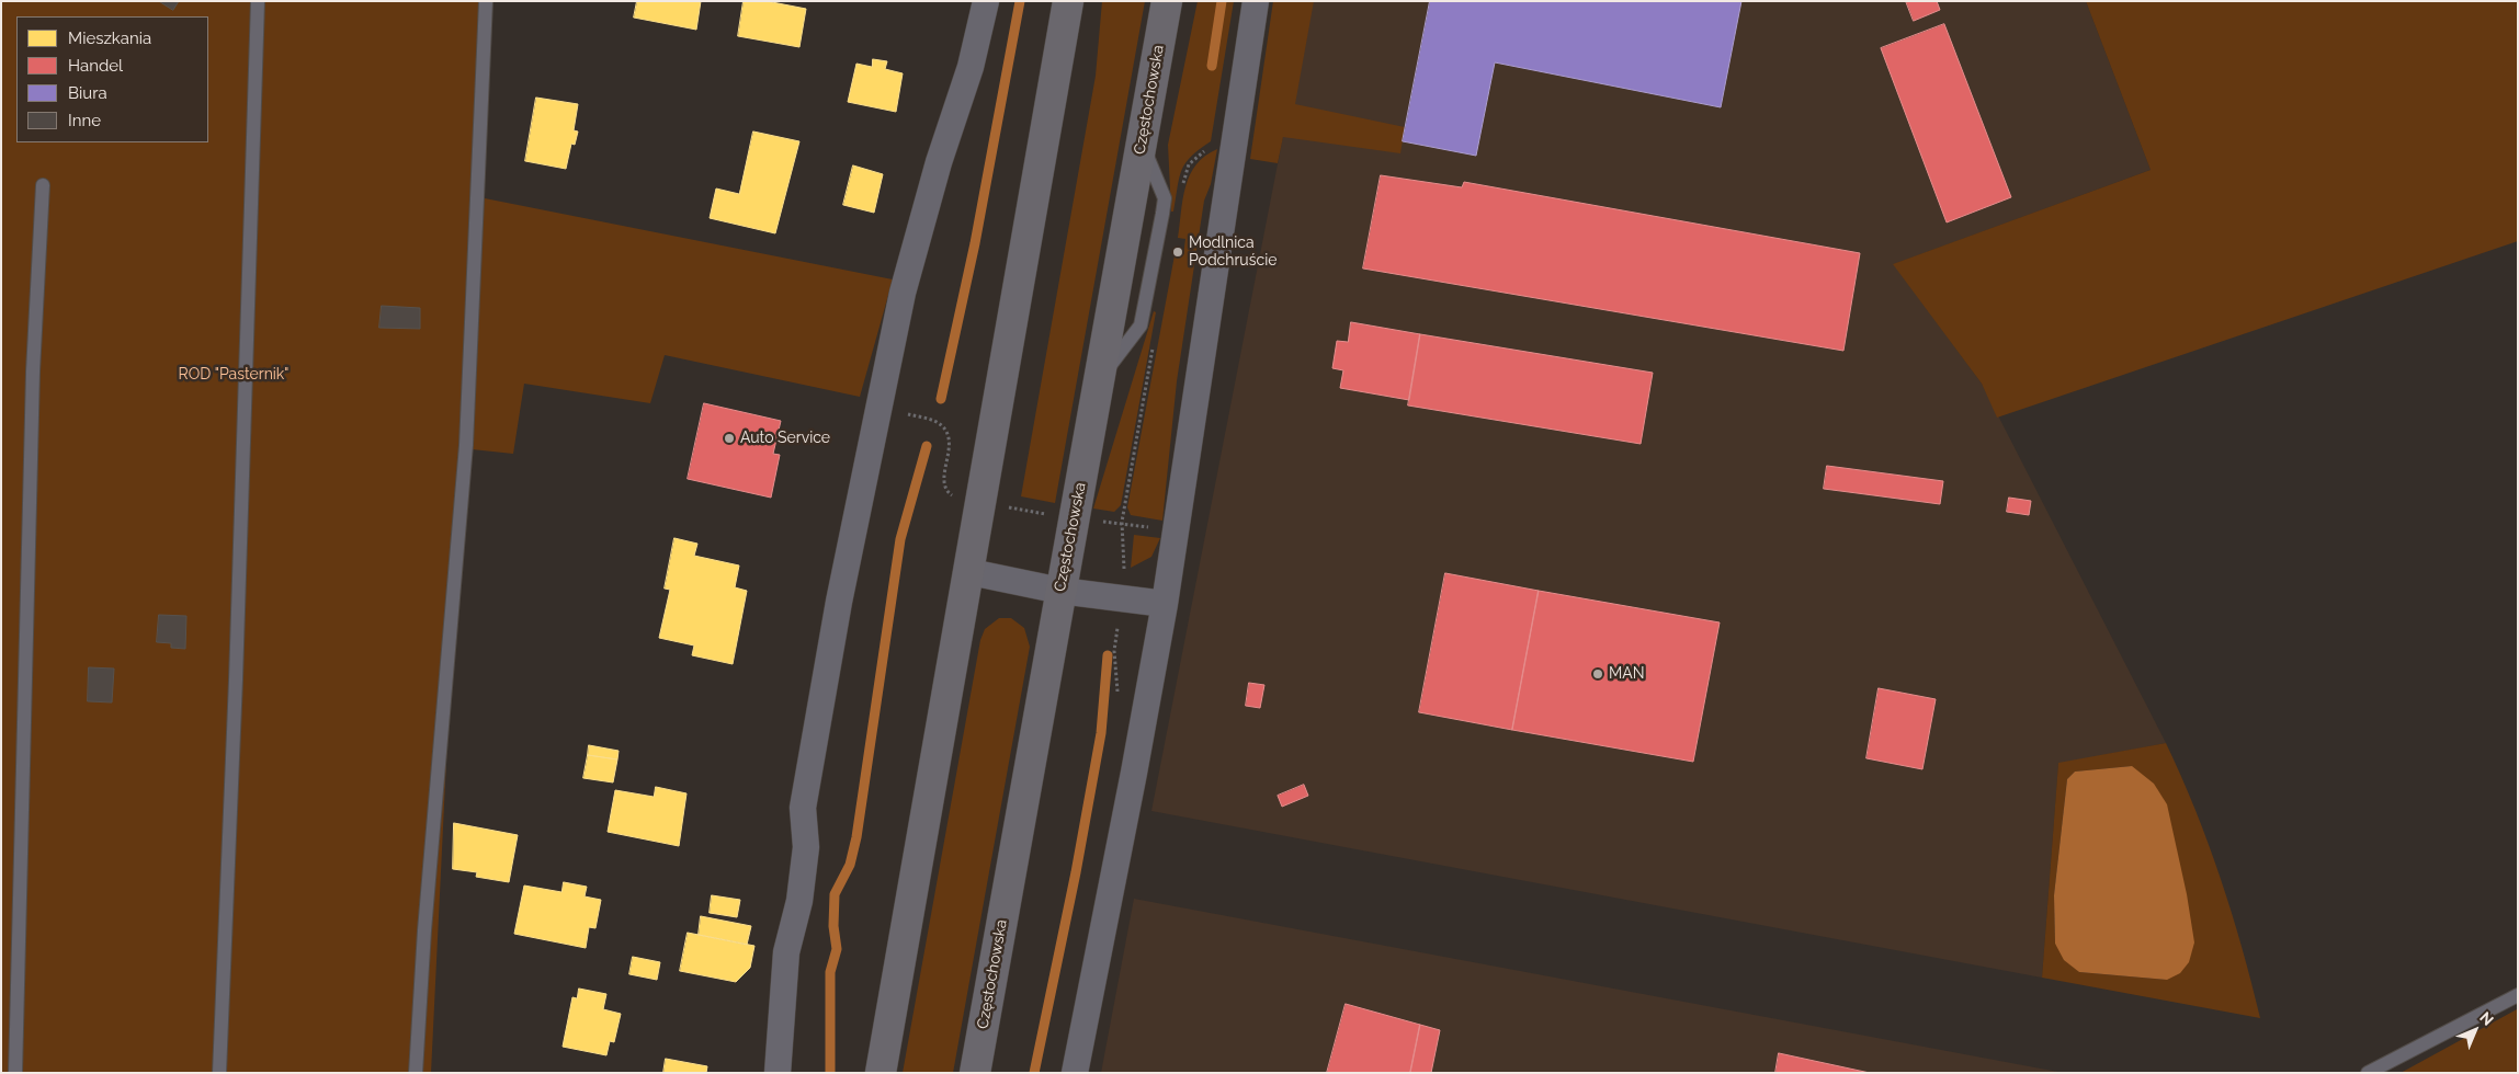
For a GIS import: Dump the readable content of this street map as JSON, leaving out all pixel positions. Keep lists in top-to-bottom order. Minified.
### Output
{"streets":{"main road":["Częstochowska"]},"parks":["ROD \"Pasternik\""],"places":["Modlnica Podchruście","Auto Service","MAN"],"legend":["Mieszkania","Handel","Biura","Inne"],"north":"top right"}
